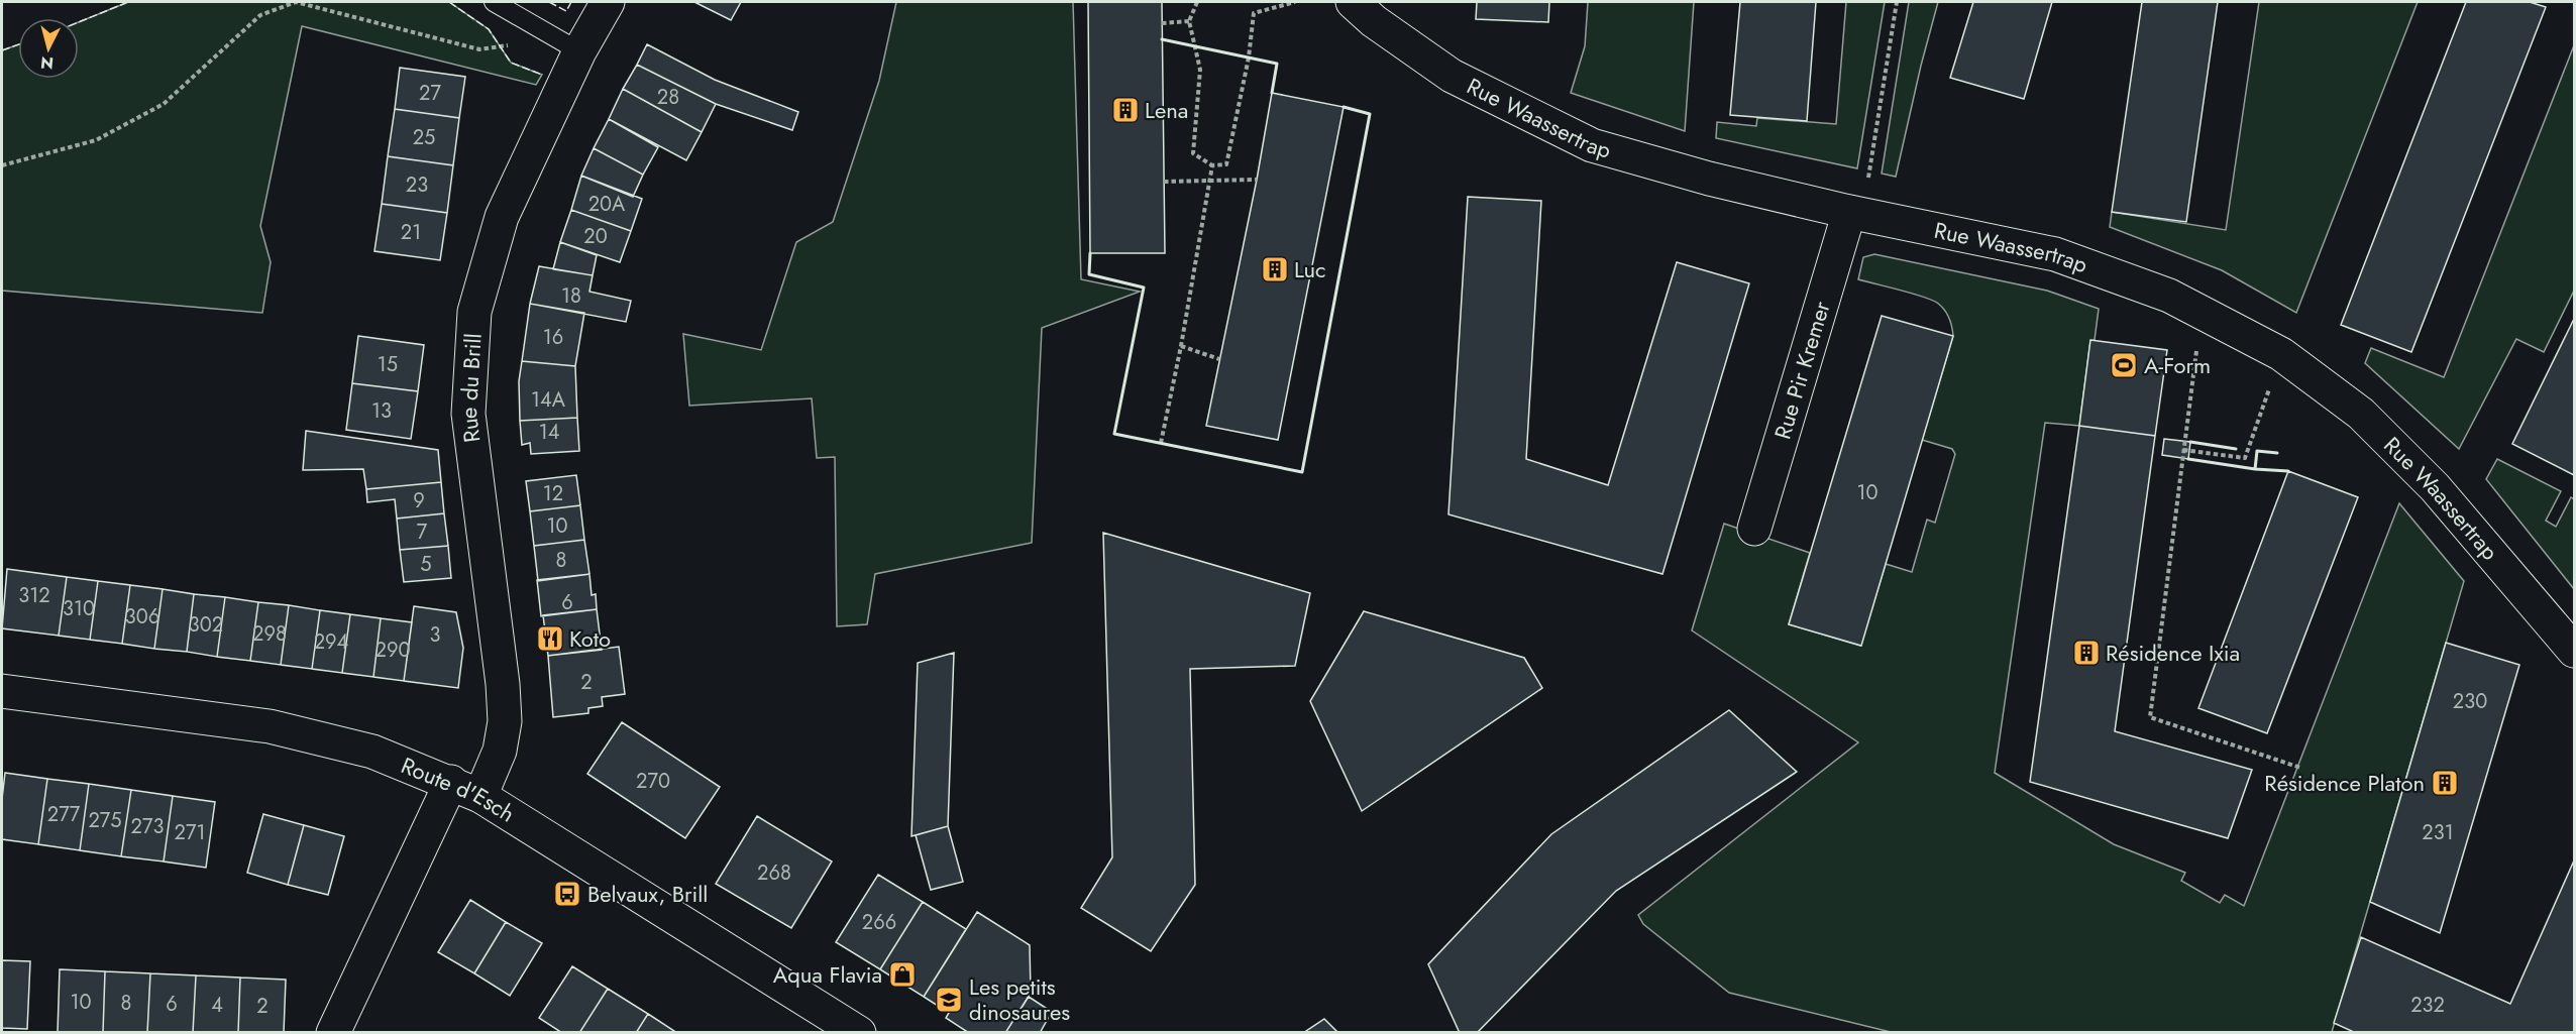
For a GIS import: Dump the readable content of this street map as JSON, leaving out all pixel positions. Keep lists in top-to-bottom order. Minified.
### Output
{"streets":{"street":["Rue Waassertrap","Rue Pir Kremer","Rue du Brill","Route d'Esch"]},"crossings":[["Rue Waassertrap","Rue Pir Kremer"],["Rue du Brill","Route d'Esch"]],"places":{"building":["Lena","Luc","Résidence Ixia","Résidence Platon"],"sports":["A-Form"],"restaurant":["Koto"],"bus stop":["Belvaux, Brill"],"shop":["Aqua Flavia"],"school or university":["Les petits dinosaures"]},"house_numbers":["27","28","25","23","20A","21","20","18","16","15","14A","13","14","10","12","9","10","7","8","5","312","6","310","306","302","298","3","294","290","2","230","270","277","275","273","271","231","268","266","10","8","6","4","232","2"],"north":"bottom"}
